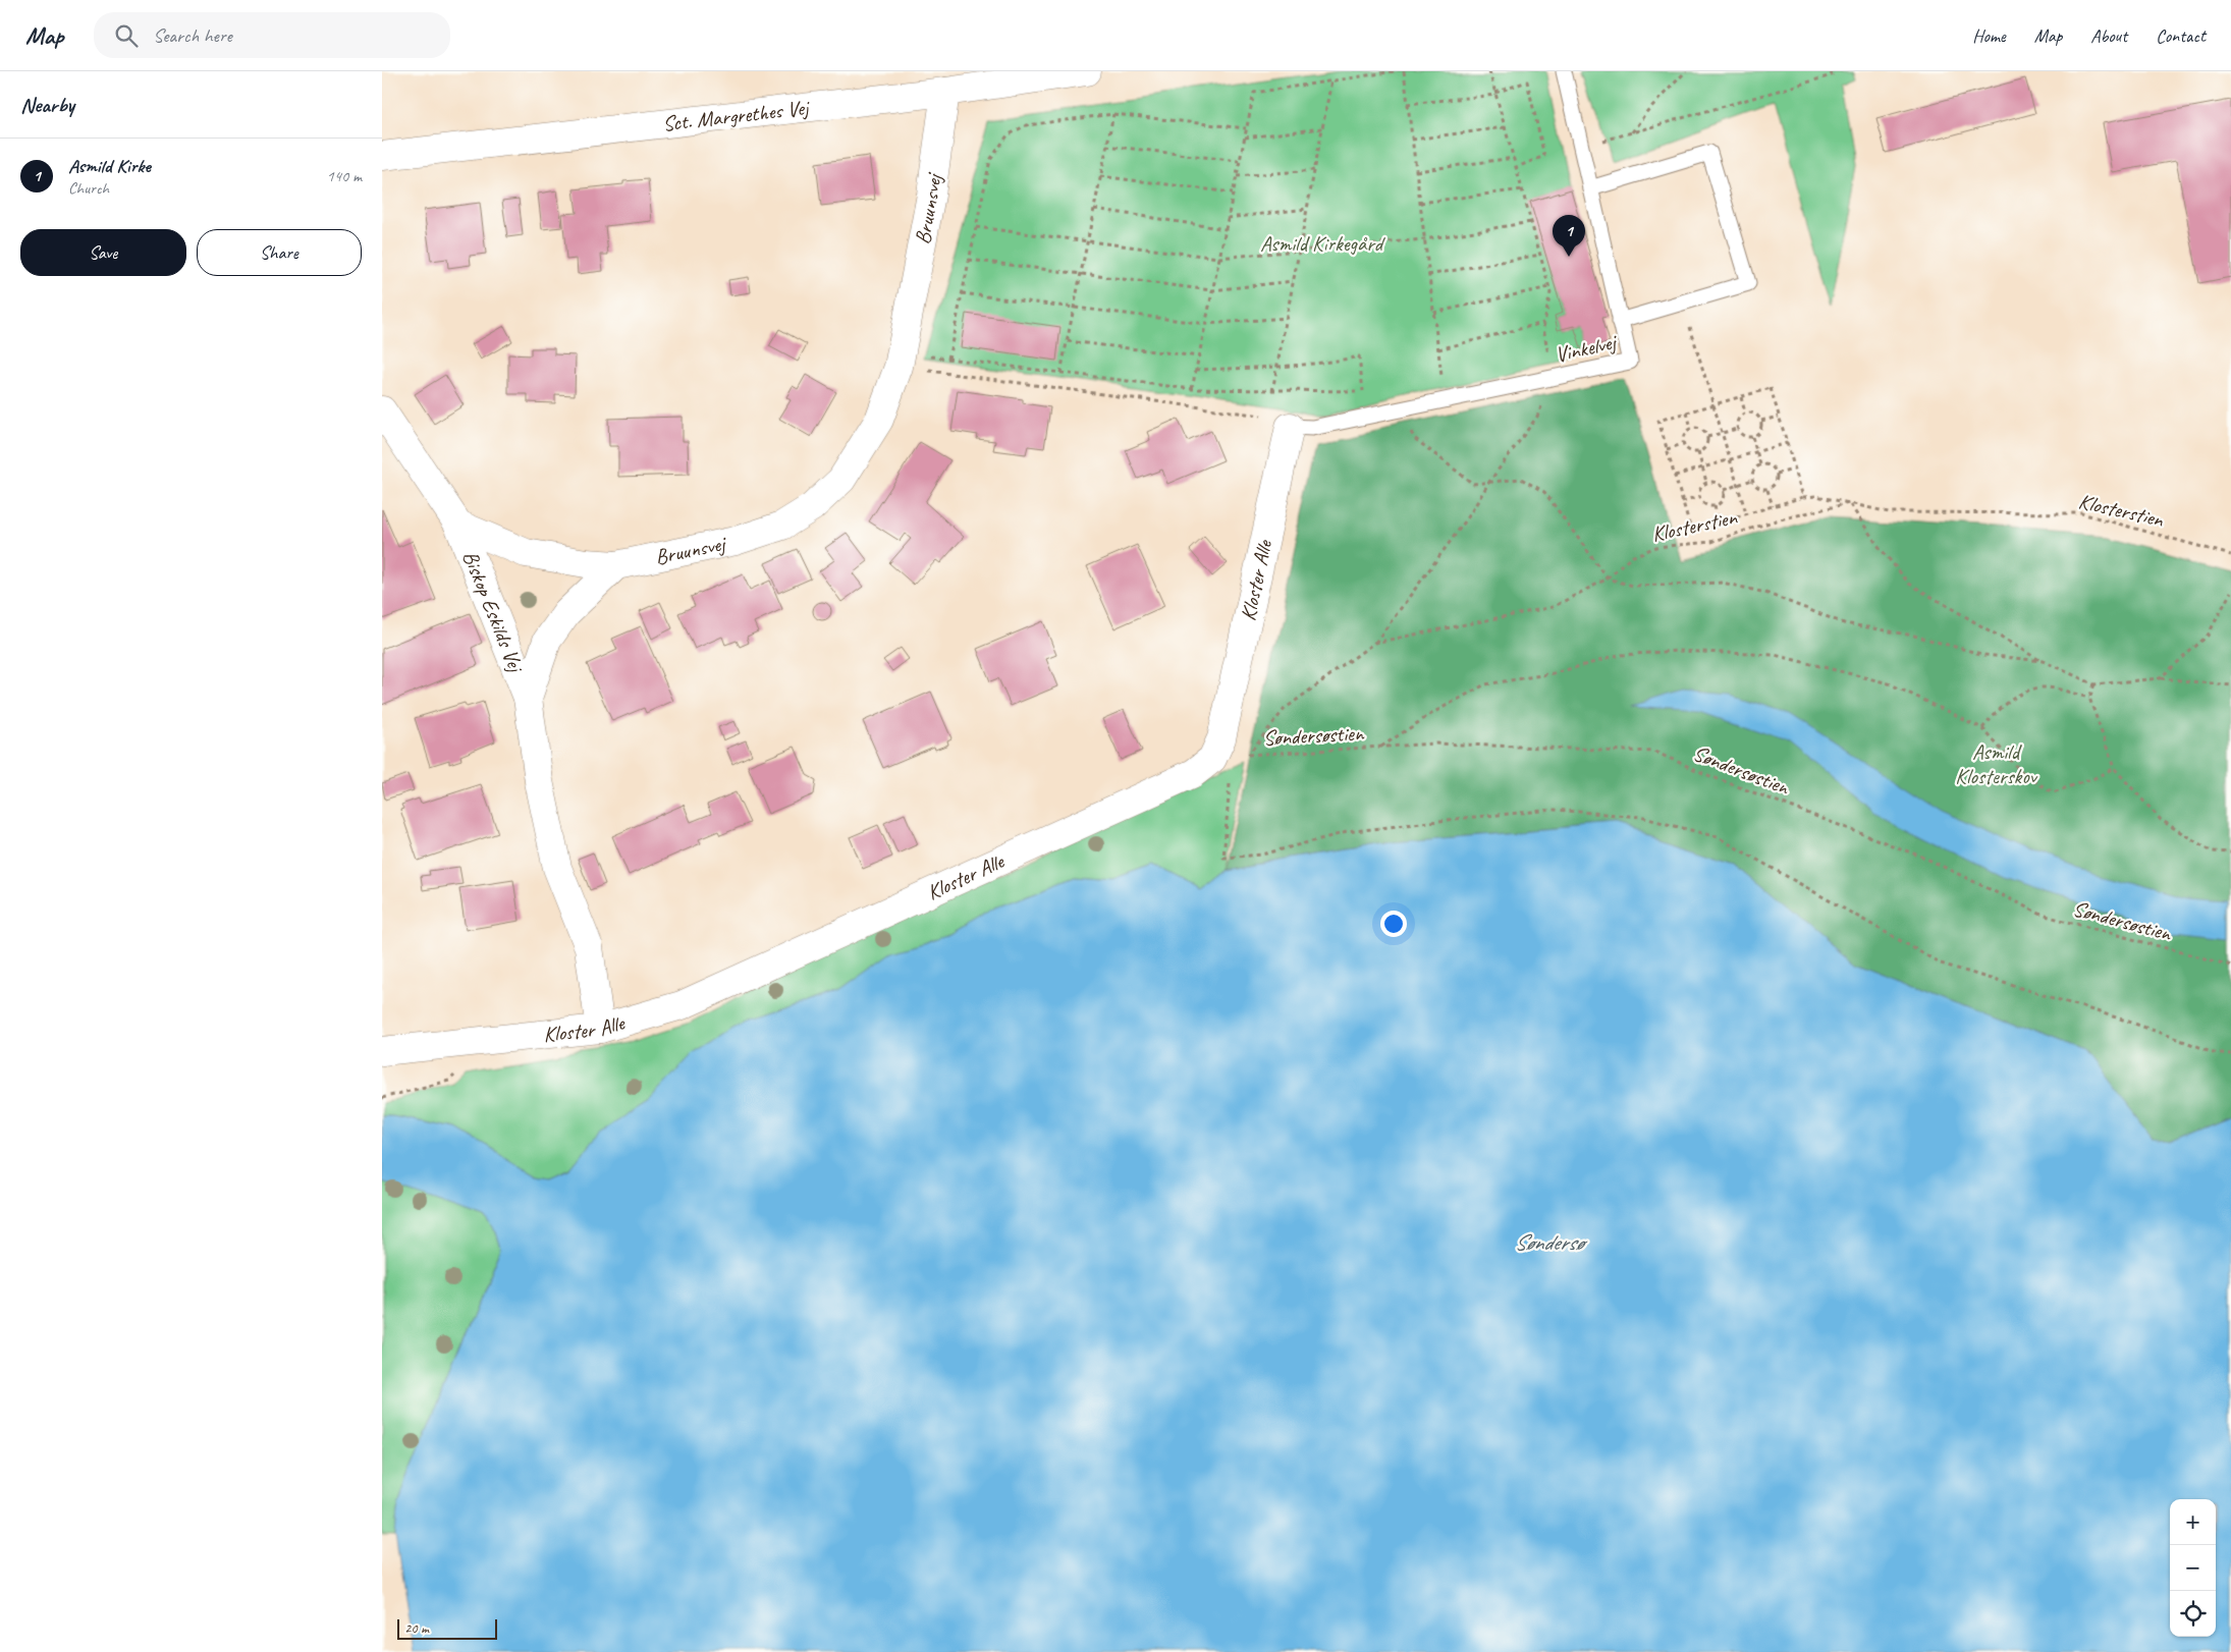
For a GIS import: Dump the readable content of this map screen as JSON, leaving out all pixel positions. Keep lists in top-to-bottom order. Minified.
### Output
{"streets":{"street":["Sct. Margrethes Vej","Bruunsvej","Kloster Alle","Biskop Eskilds Vej"],"lane":["Vinkelvej"],"path":["Klosterstien","Søndersøstien"]},"crossings":[["Sct. Margrethes Vej","Bruunsvej"],["Bruunsvej","Biskop Eskilds Vej"],["Vinkelvej","Kloster Alle"],["Klosterstien","Søndersøstien"],["Kloster Alle","Søndersøstien"]],"water":["Søndersø"],"parks":["Asmild Kirkegård","Asmild Klosterskov"],"scale_bar":"20 m","page":{"header":"Map","search":"Search here","nav":["Home","Map","About","Contact"],"heading":"Nearby","list":[{"mark":"1","name":"Asmild Kirke","note":"Church","value":"140 m"}],"buttons":["Save","Share"],"pins":"1","map_buttons":["+","−"],"scale":"20 m"}}
